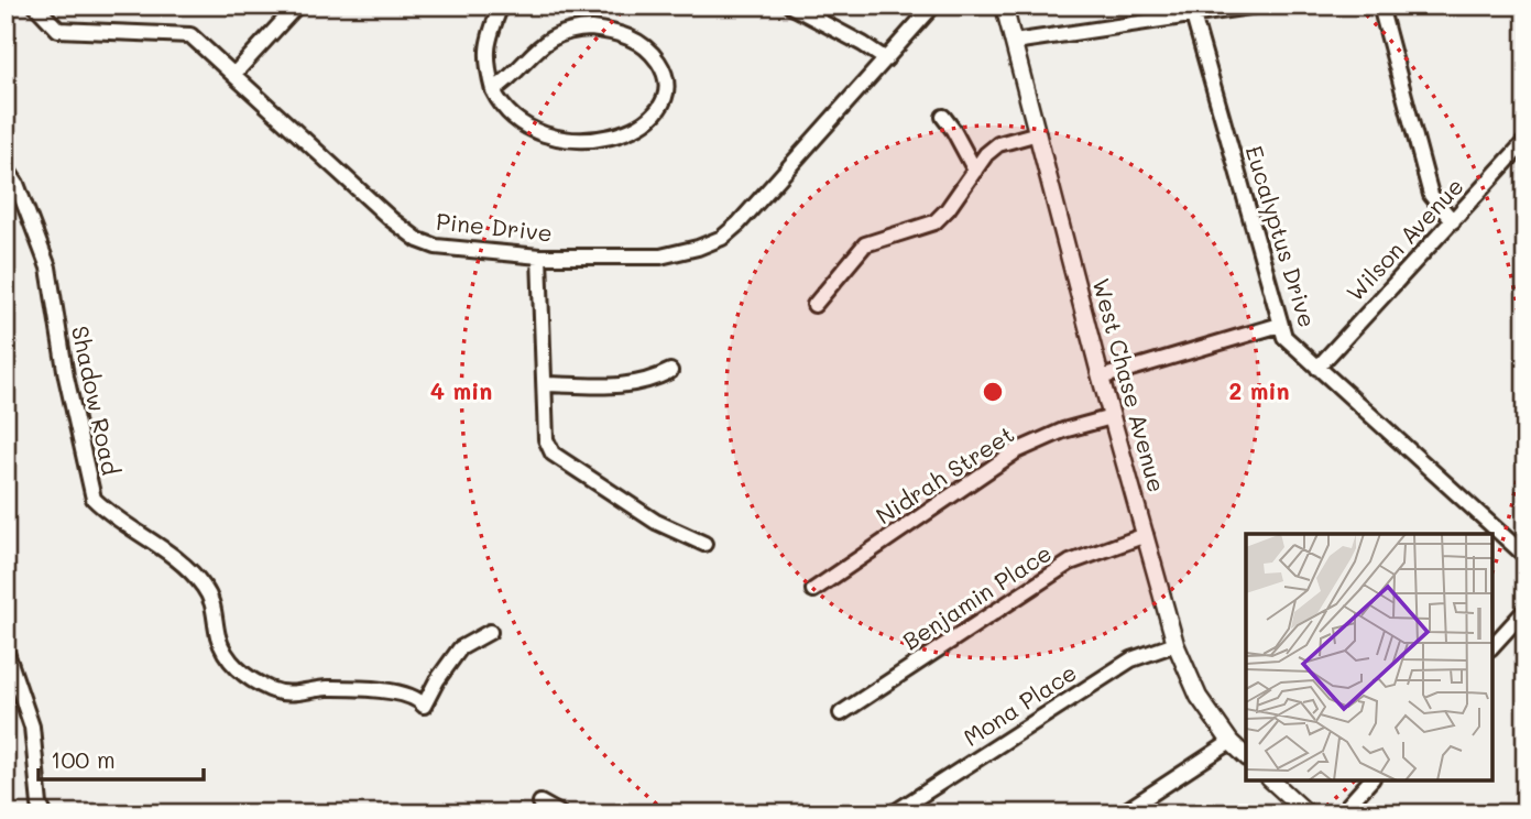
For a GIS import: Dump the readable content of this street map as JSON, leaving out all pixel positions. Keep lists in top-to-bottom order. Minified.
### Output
{"streets":{"main road":["West Chase Avenue"],"street":["Pine Drive","Eucalyptus Drive","Wilson Avenue","Shadow Road","Nidrah Street","Benjamin Place","Mona Place"]},"crossings":[["Eucalyptus Drive","Wilson Avenue"],["West Chase Avenue","Nidrah Street"],["West Chase Avenue","Benjamin Place"],["West Chase Avenue","Mona Place"]],"scale_bar":"100 m","rings":["2 min","4 min"]}
